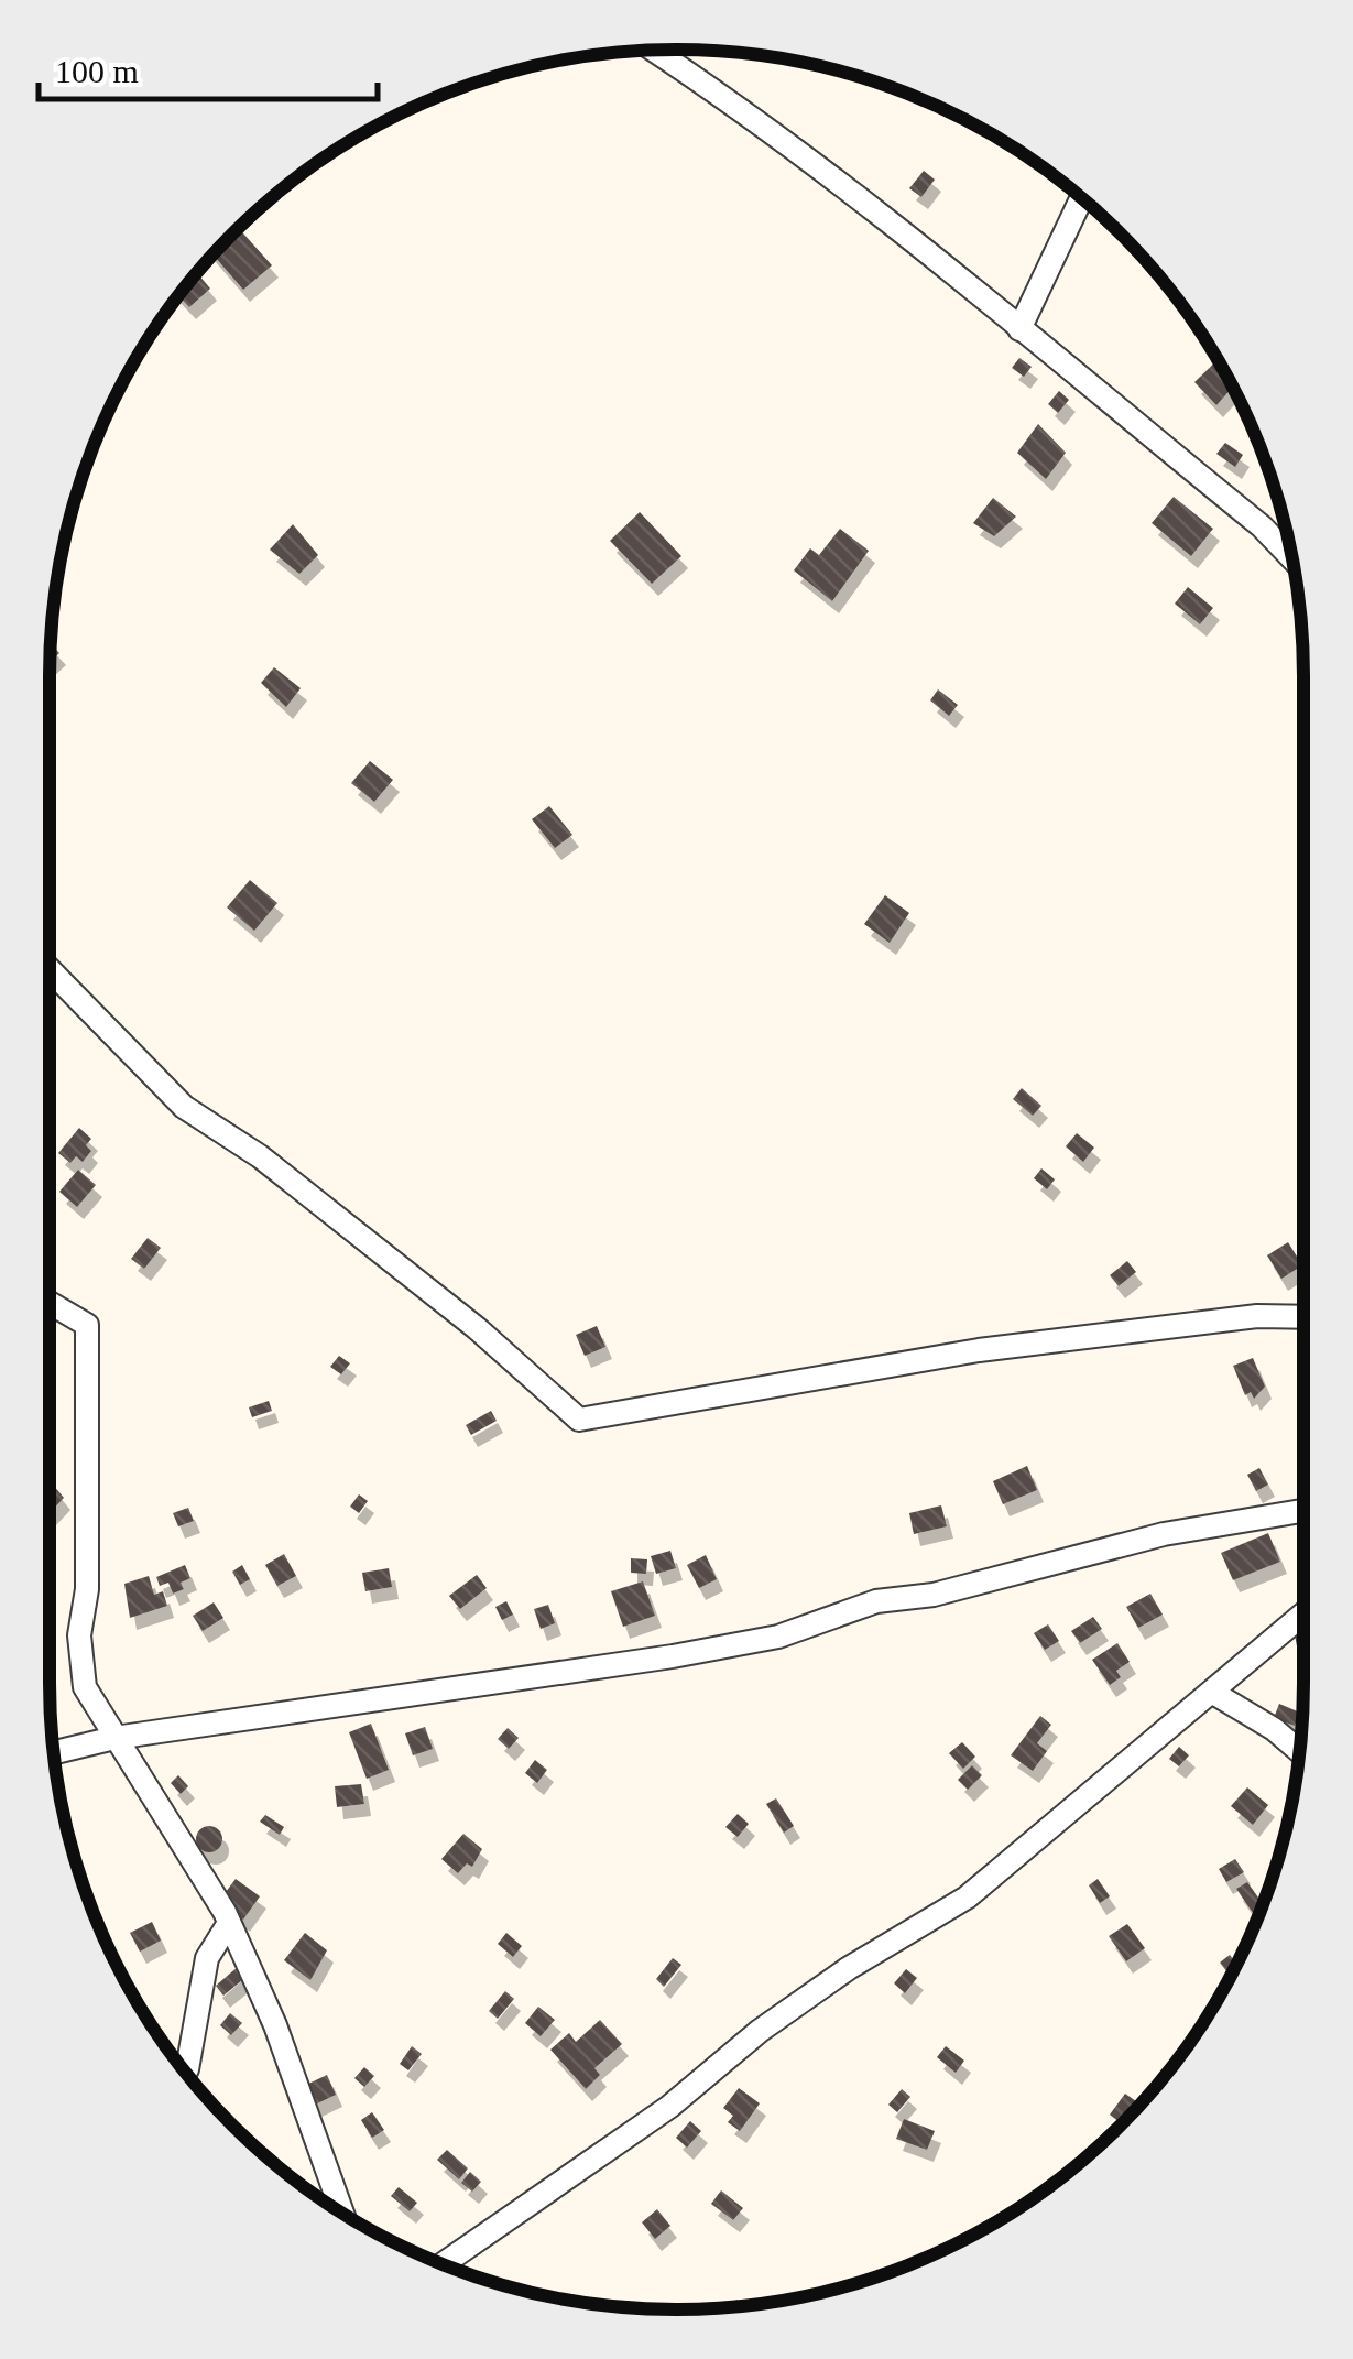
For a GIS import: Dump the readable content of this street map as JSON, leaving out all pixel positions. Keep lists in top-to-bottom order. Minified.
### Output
{"scale_bar":"100 m"}
